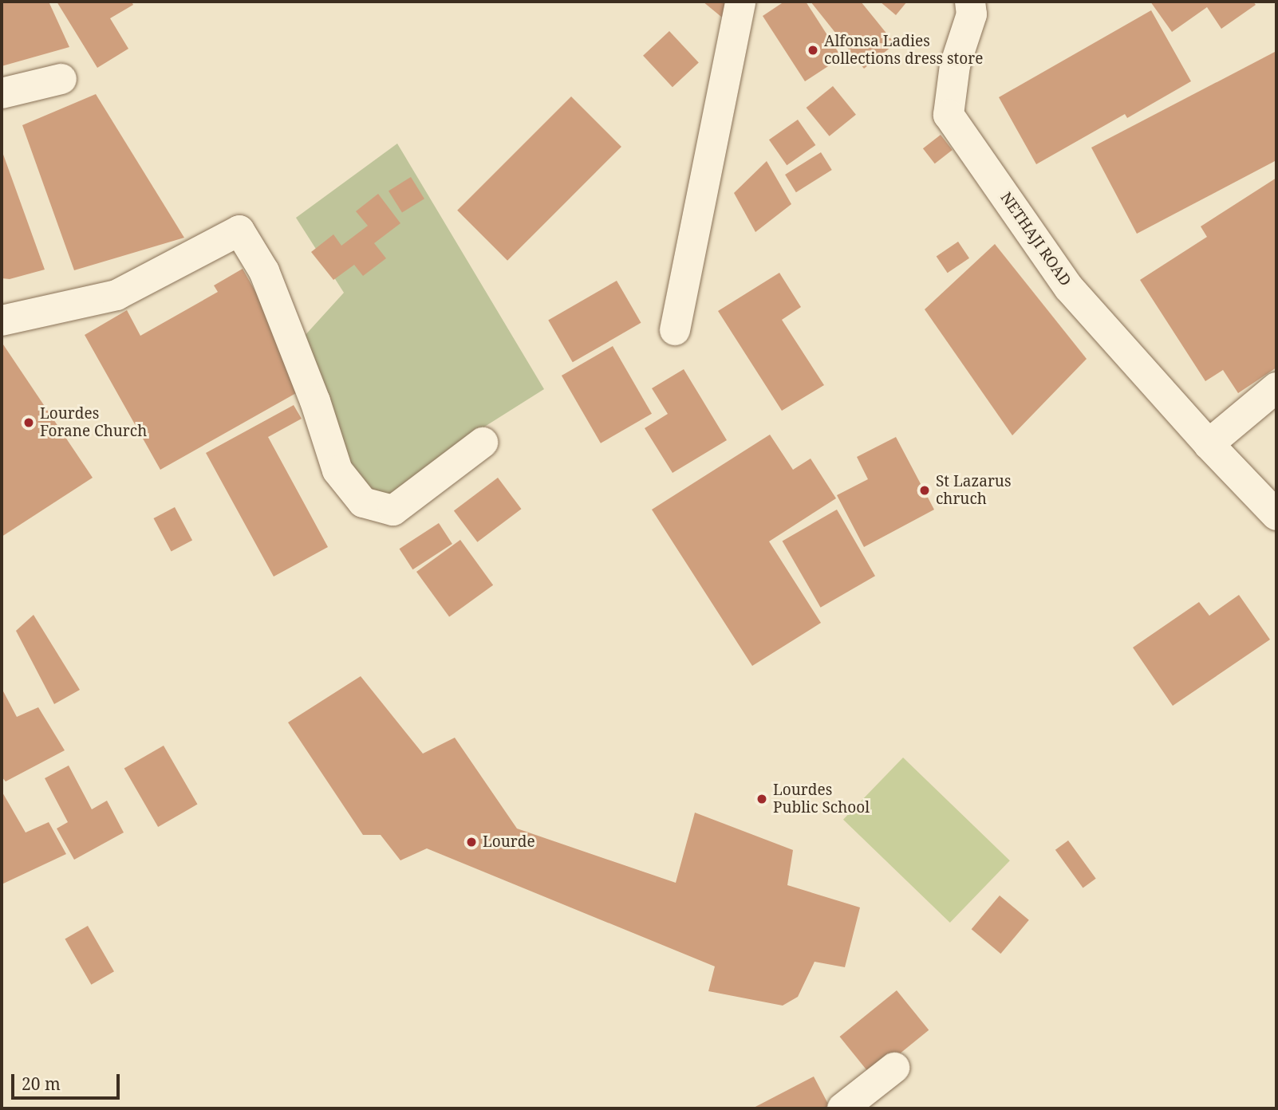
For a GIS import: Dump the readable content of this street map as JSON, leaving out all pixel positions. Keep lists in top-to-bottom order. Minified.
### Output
{"streets":{"street":["NETHAJI ROAD"]},"places":["Alfonsa Ladies collections dress store","Lourdes Forane Church","St Lazarus chruch","Lourdes Public School","Lourde"],"scale_bar":"20 m"}
